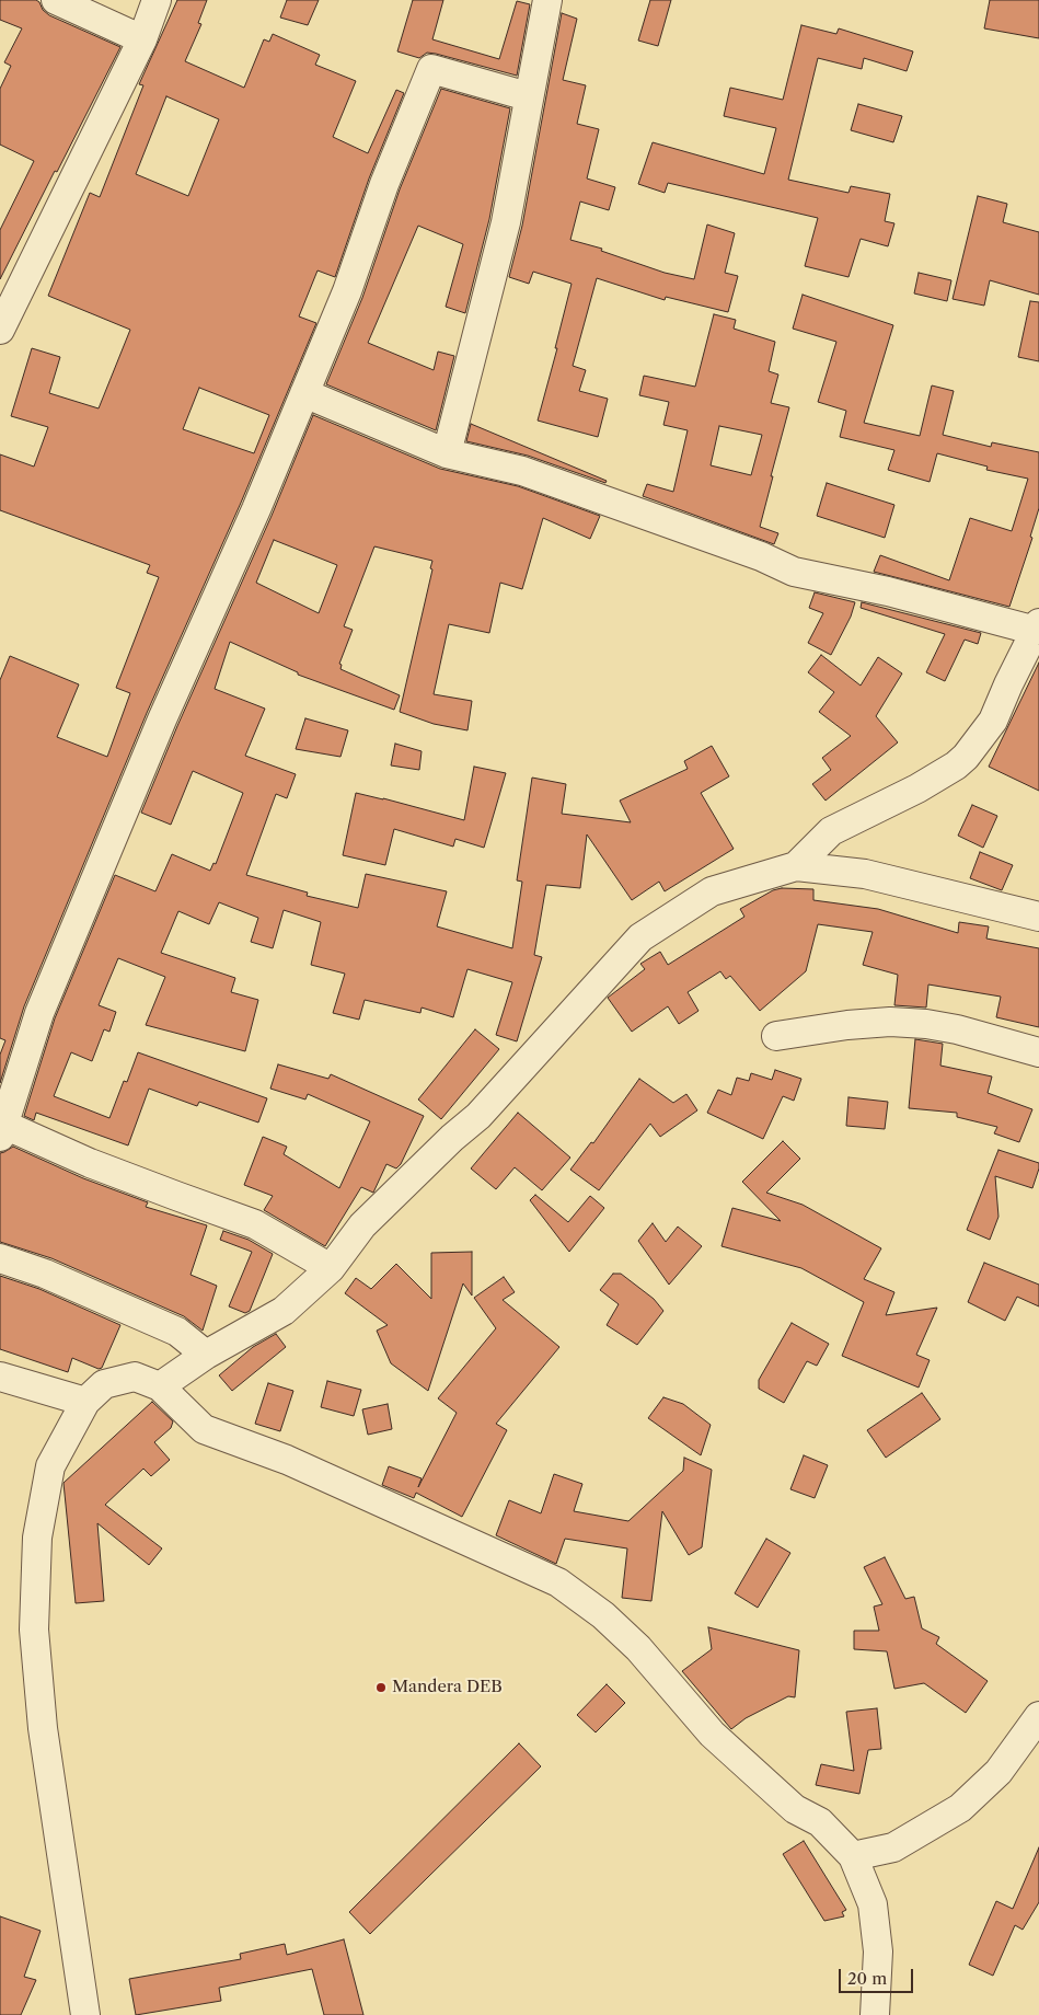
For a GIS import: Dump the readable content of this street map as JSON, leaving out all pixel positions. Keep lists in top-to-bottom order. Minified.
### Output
{"places":["Mandera DEB"],"scale_bar":"20 m"}
